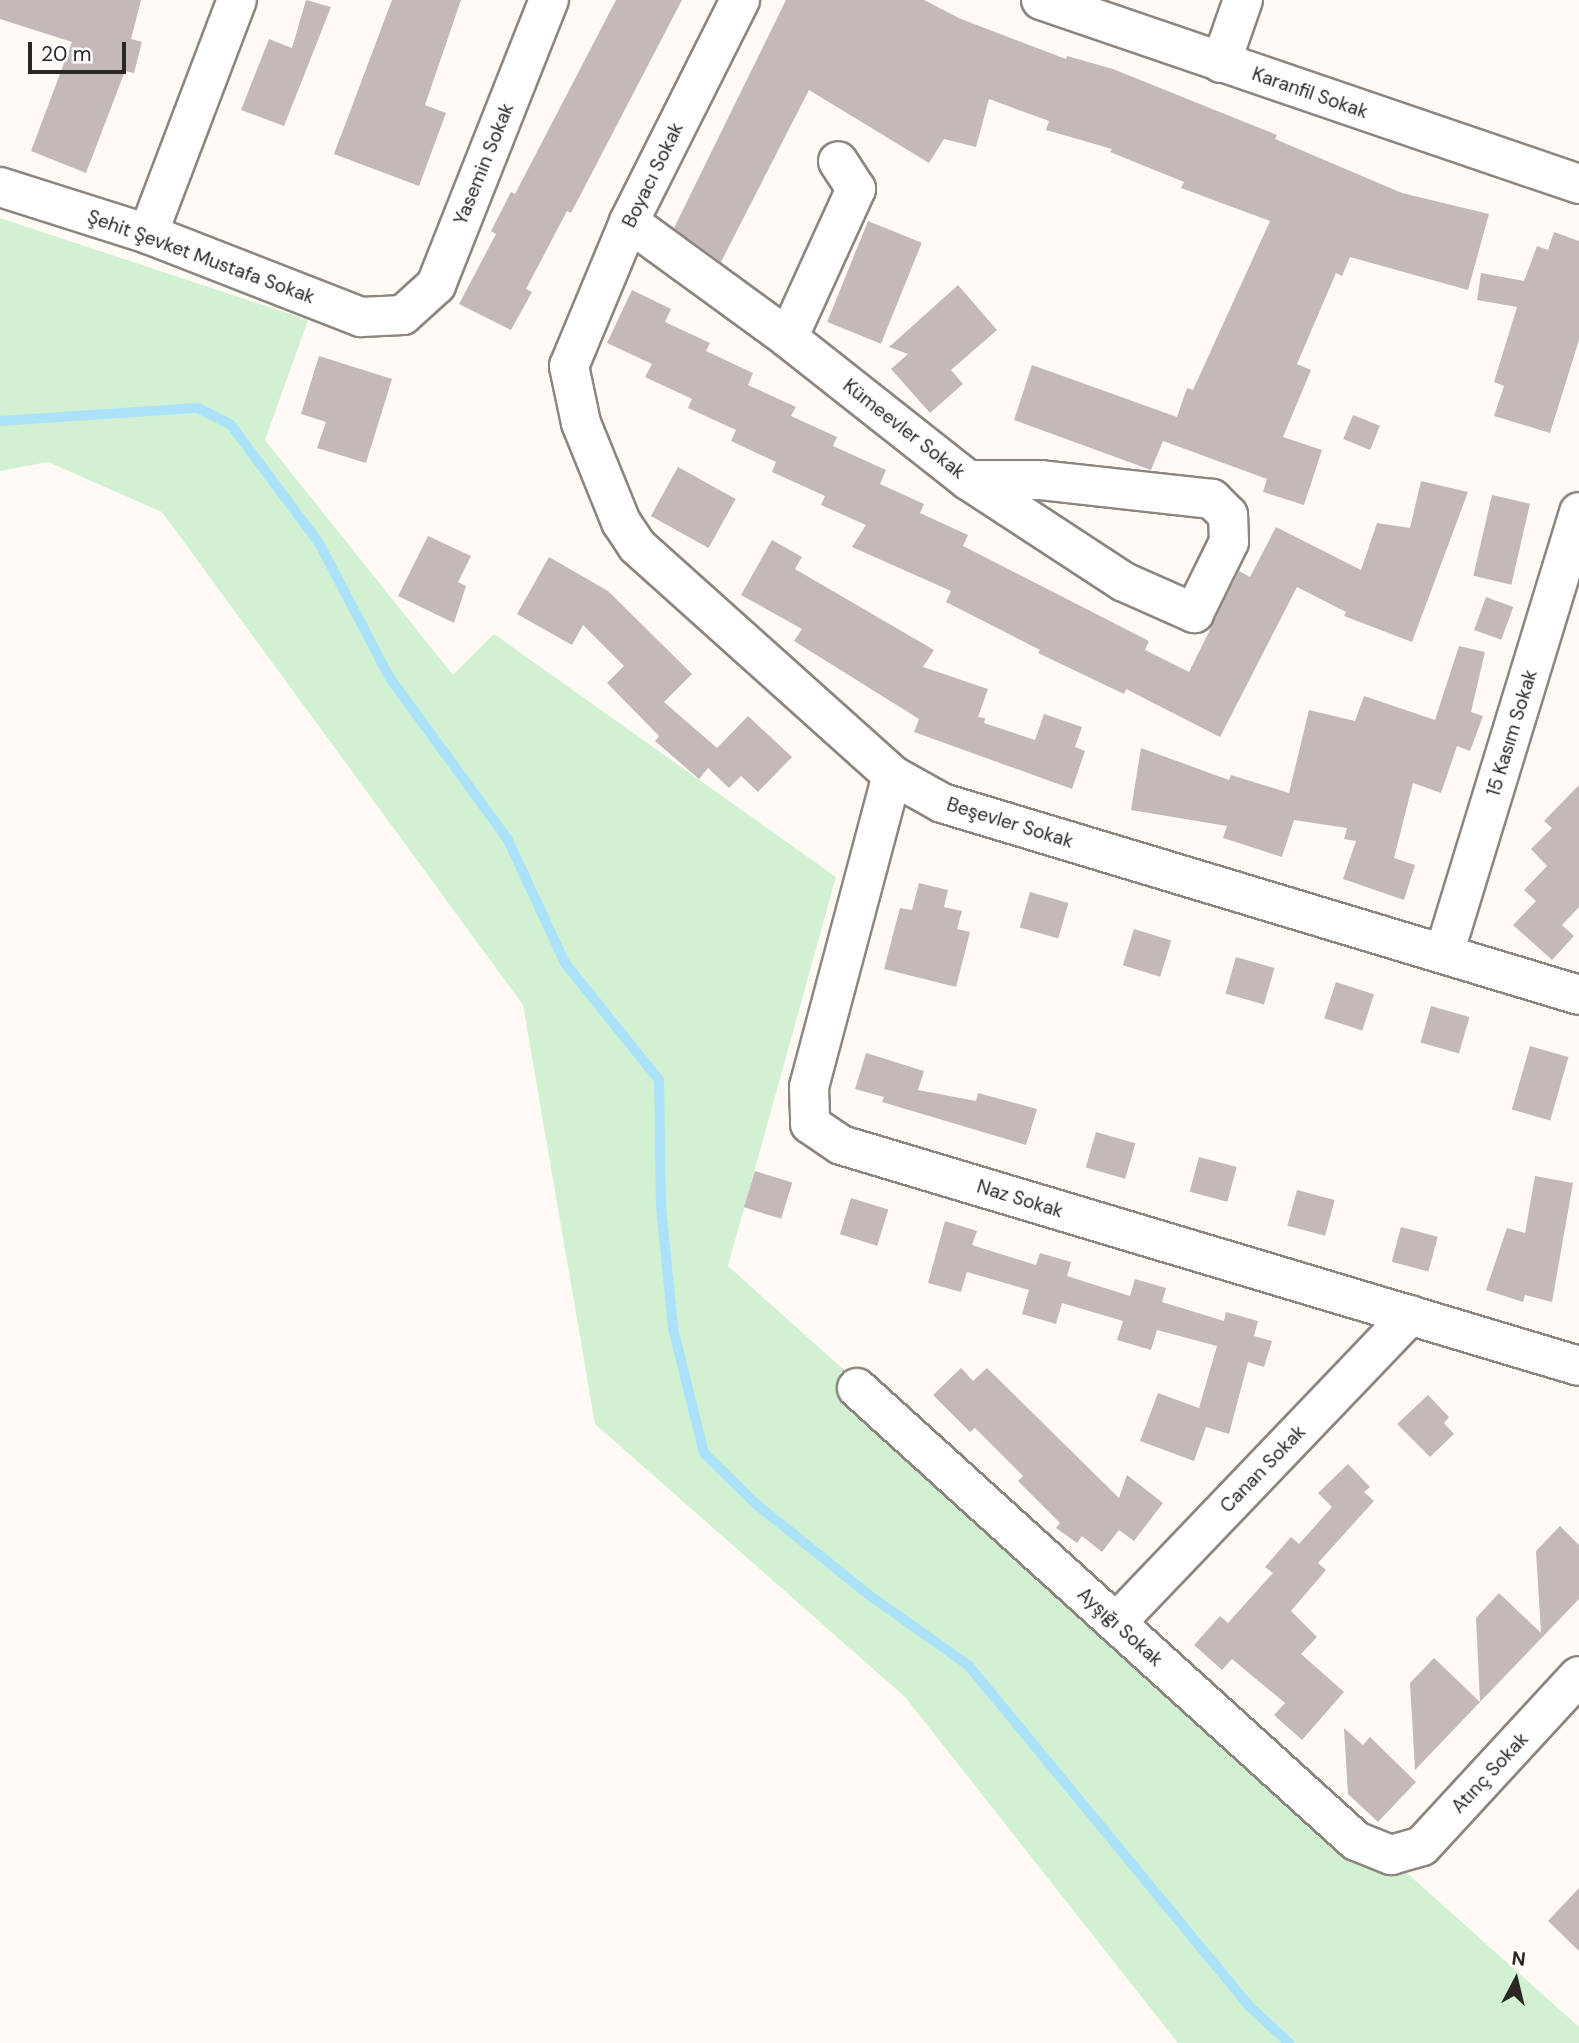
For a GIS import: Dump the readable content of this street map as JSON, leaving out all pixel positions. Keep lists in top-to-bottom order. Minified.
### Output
{"streets":{"street":["Karanfil Sokak","Yasemin Sokak","Boyacı Sokak","Şehit Şevket Mustafa Sokak","Kümeevler Sokak","15 Kasım Sokak","Beşevler Sokak","Naz Sokak","Canan Sokak","Ayşığı Sokak","Atınç Sokak"]},"crossings":[["Yasemin Sokak","Şehit Şevket Mustafa Sokak"],["Boyacı Sokak","Kümeevler Sokak"],["Boyacı Sokak","Beşevler Sokak"],["15 Kasım Sokak","Beşevler Sokak"],["Beşevler Sokak","Naz Sokak"],["Naz Sokak","Canan Sokak"],["Canan Sokak","Ayşığı Sokak"],["Ayşığı Sokak","Atınç Sokak"]],"scale_bar":"20 m","north":"top"}
